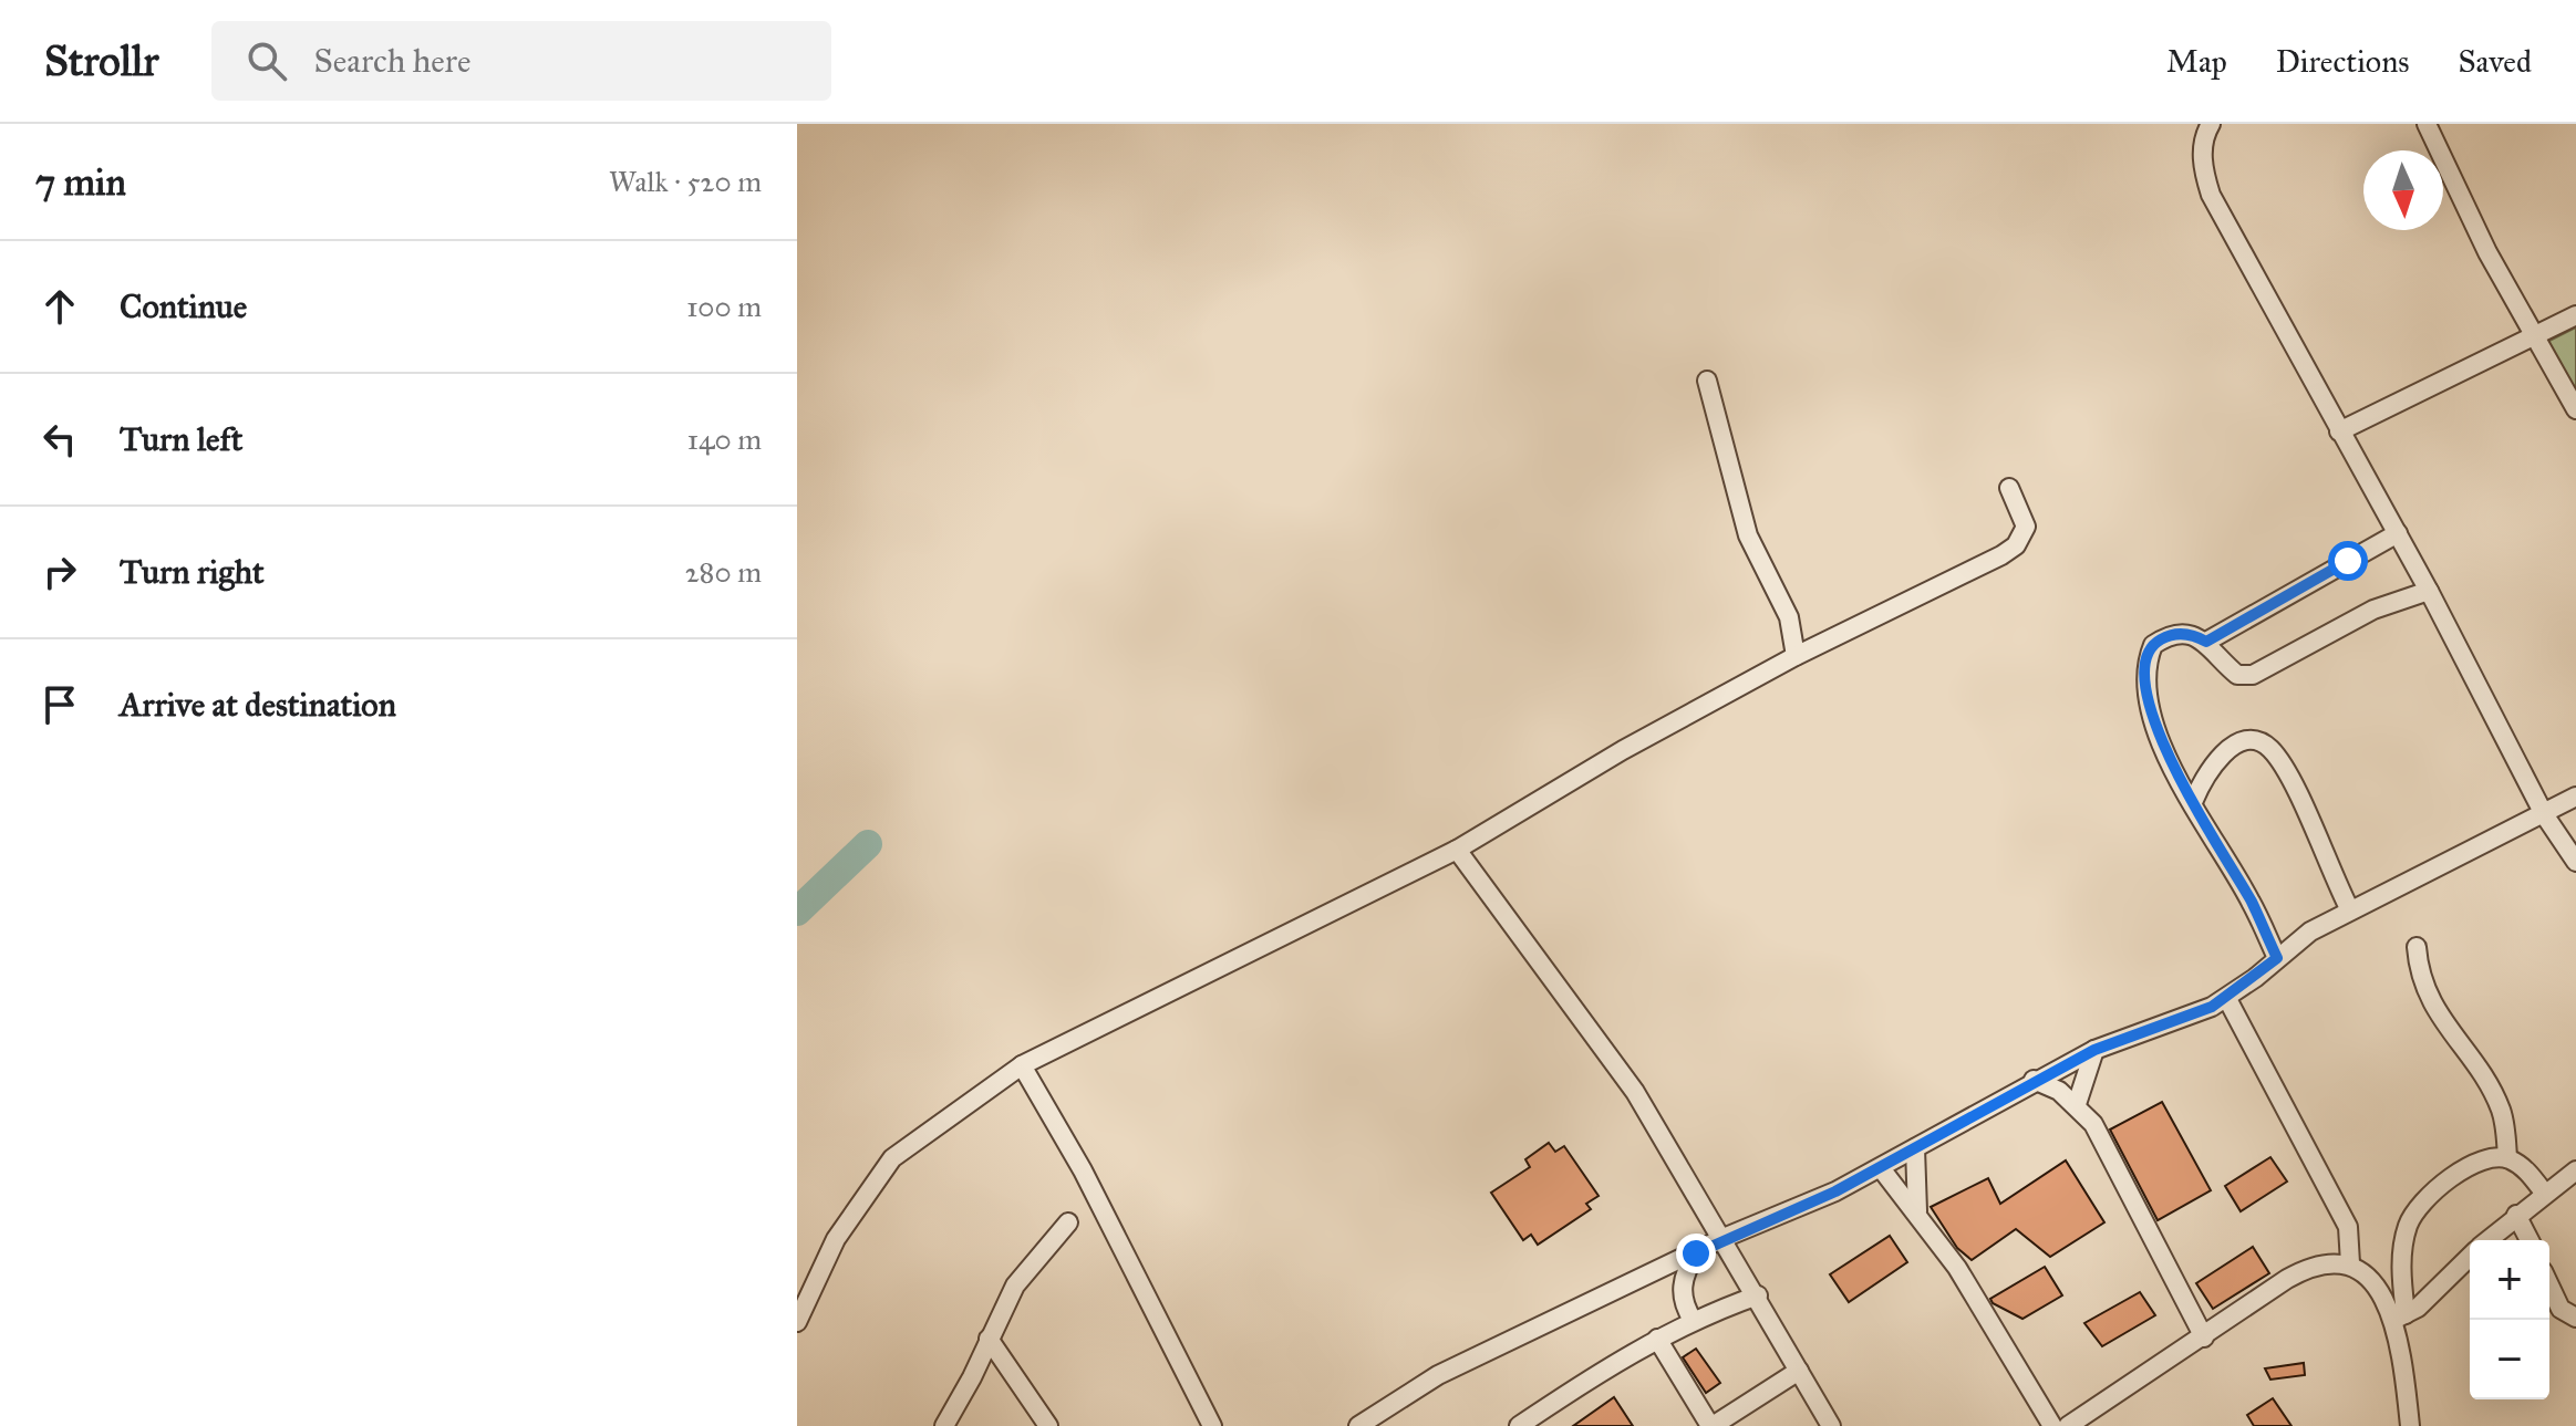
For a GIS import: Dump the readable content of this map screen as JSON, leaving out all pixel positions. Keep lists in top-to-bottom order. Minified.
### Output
{"north":"bottom","page":{"header":"Strollr","search":"Search here","nav":["Map","Directions","Saved"],"heading":["7 min","Walk · 520 m"],"list":[["Continue","100 m"],["Turn left","140 m"],["Turn right","280 m"],"Arrive at destination"],"map_buttons":["+","−"]}}
